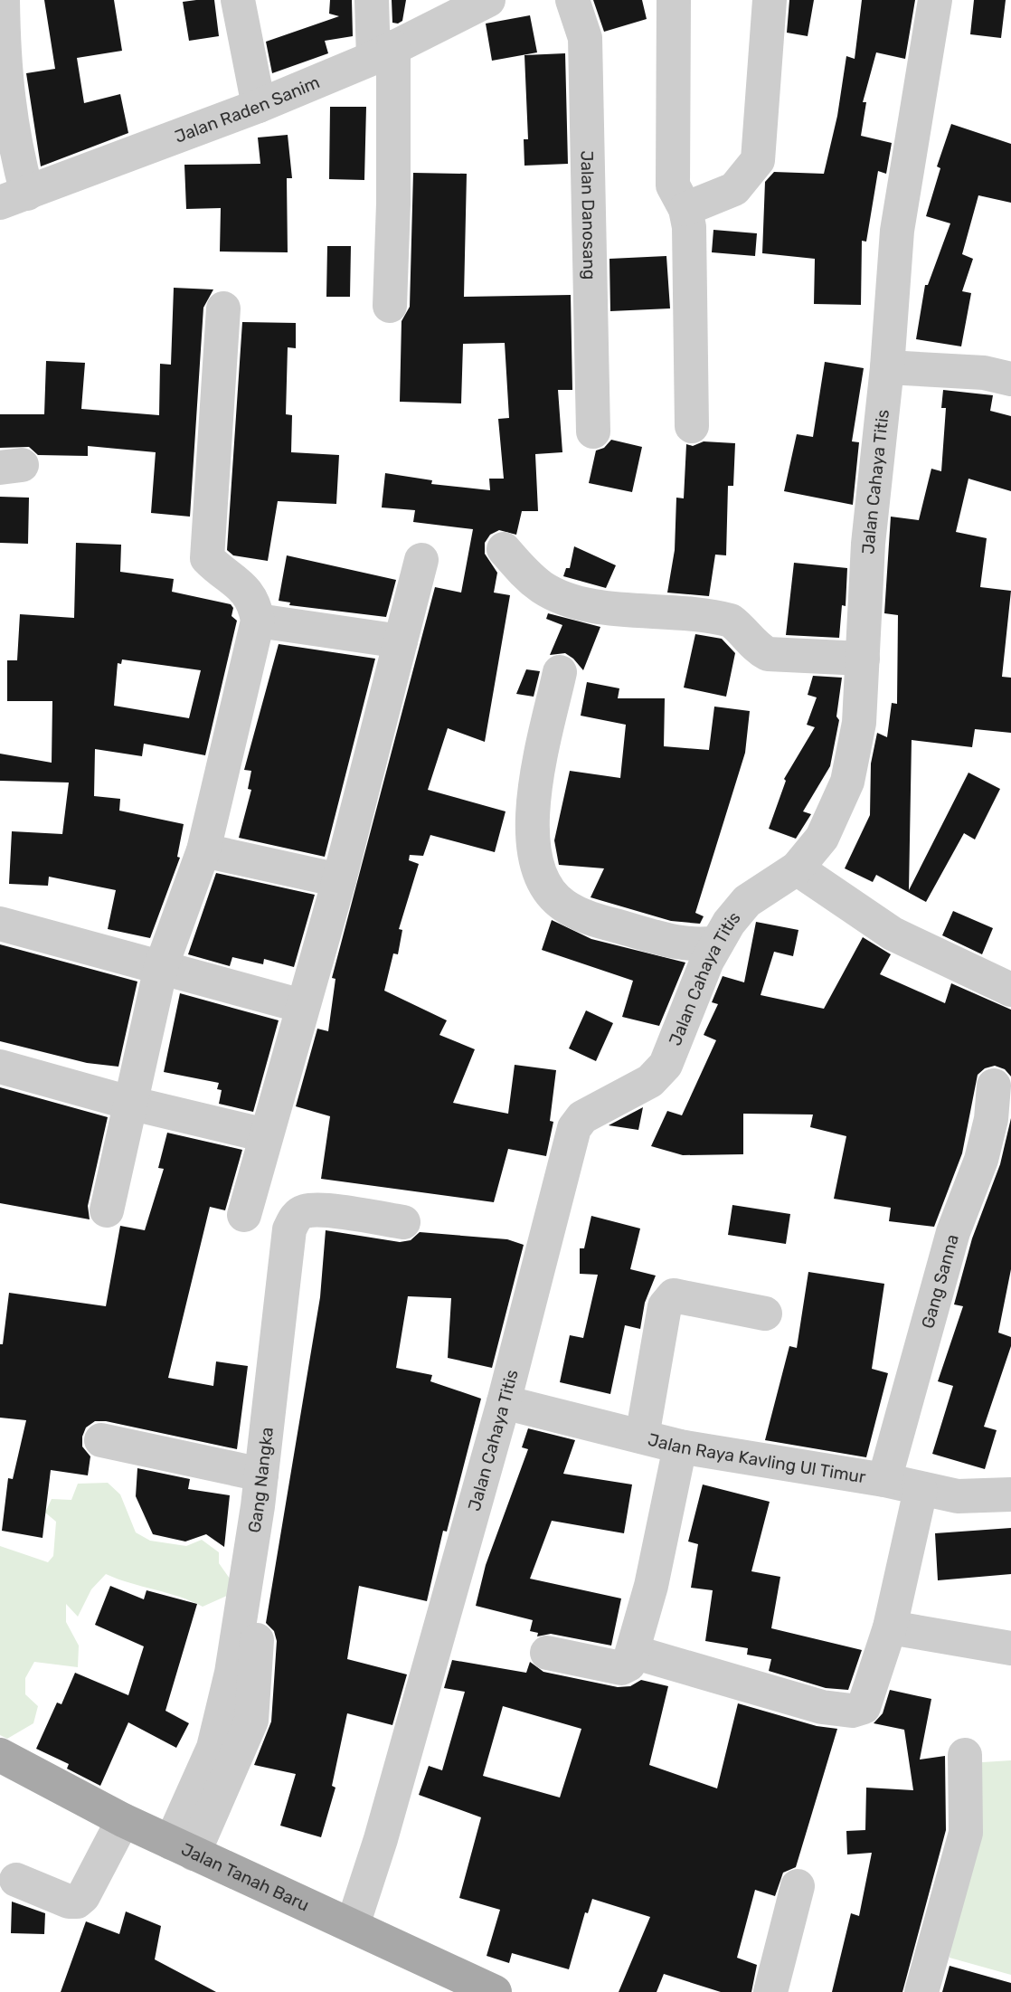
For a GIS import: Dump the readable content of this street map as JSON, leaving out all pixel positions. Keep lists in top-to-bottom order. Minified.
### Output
{"streets":{"main road":["Jalan Tanah Baru"],"street":["Jalan Raden Sanim","Jalan Danosang","Jalan Cahaya Titis","Gang Sanna","Jalan Raya Kavling Ul Timur","Gang Nangka"]},"crossings":[["Jalan Cahaya Titis","Jalan Raya Kavling Ul Timur"],["Jalan Cahaya Titis","Jalan Tanah Baru"],["Gang Sanna","Jalan Raya Kavling Ul Timur"]]}
